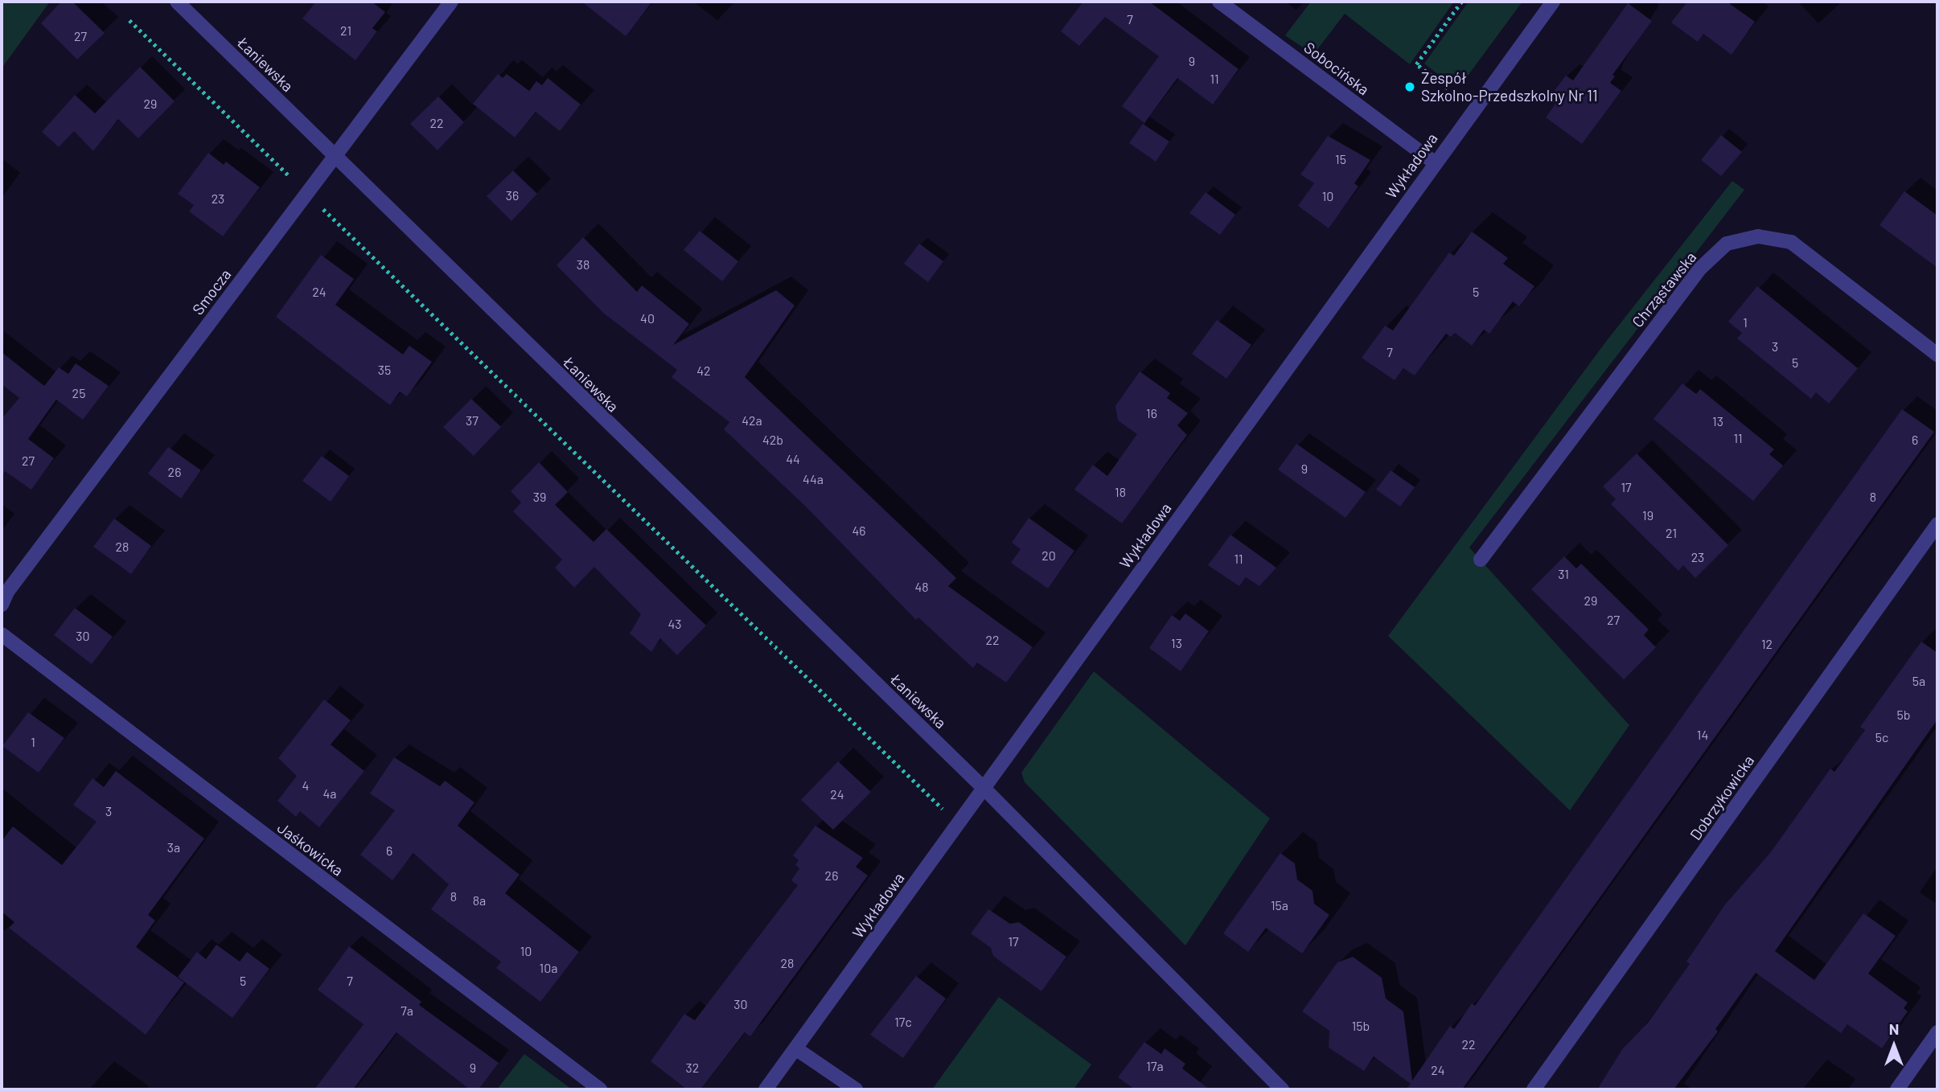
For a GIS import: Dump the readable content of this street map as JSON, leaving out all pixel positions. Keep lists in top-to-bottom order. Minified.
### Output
{"streets":{"street":["Łaniewska","Sobocińska","Wykładowa","Chrząstawska","Smocza","Dobrzykowicka","Jaśkowicka"]},"crossings":[["Łaniewska","Wykładowa"],["Łaniewska","Smocza"],["Sobocińska","Wykładowa"]],"places":["Zespół Szkolno-Przedszkolny Nr 11"],"house_numbers":["7","21","27","9","11","29","22","15","36","10","23","38","24","5","40","1","3","7","5","35","42","25","16","37","42a","13","11","42b","6","44","27","9","26","44a","17","18","39","8","19","46","21","28","20","23","11","31","48","29","27","43","30","22","13","12","5a","5b","14","5c","1","4","4a","24","3","3a","6","26","8","8a","15a","17","10","28","10a","5","7","30","7a","17c","15b","22","17a","9","32","24"],"north":"top"}
